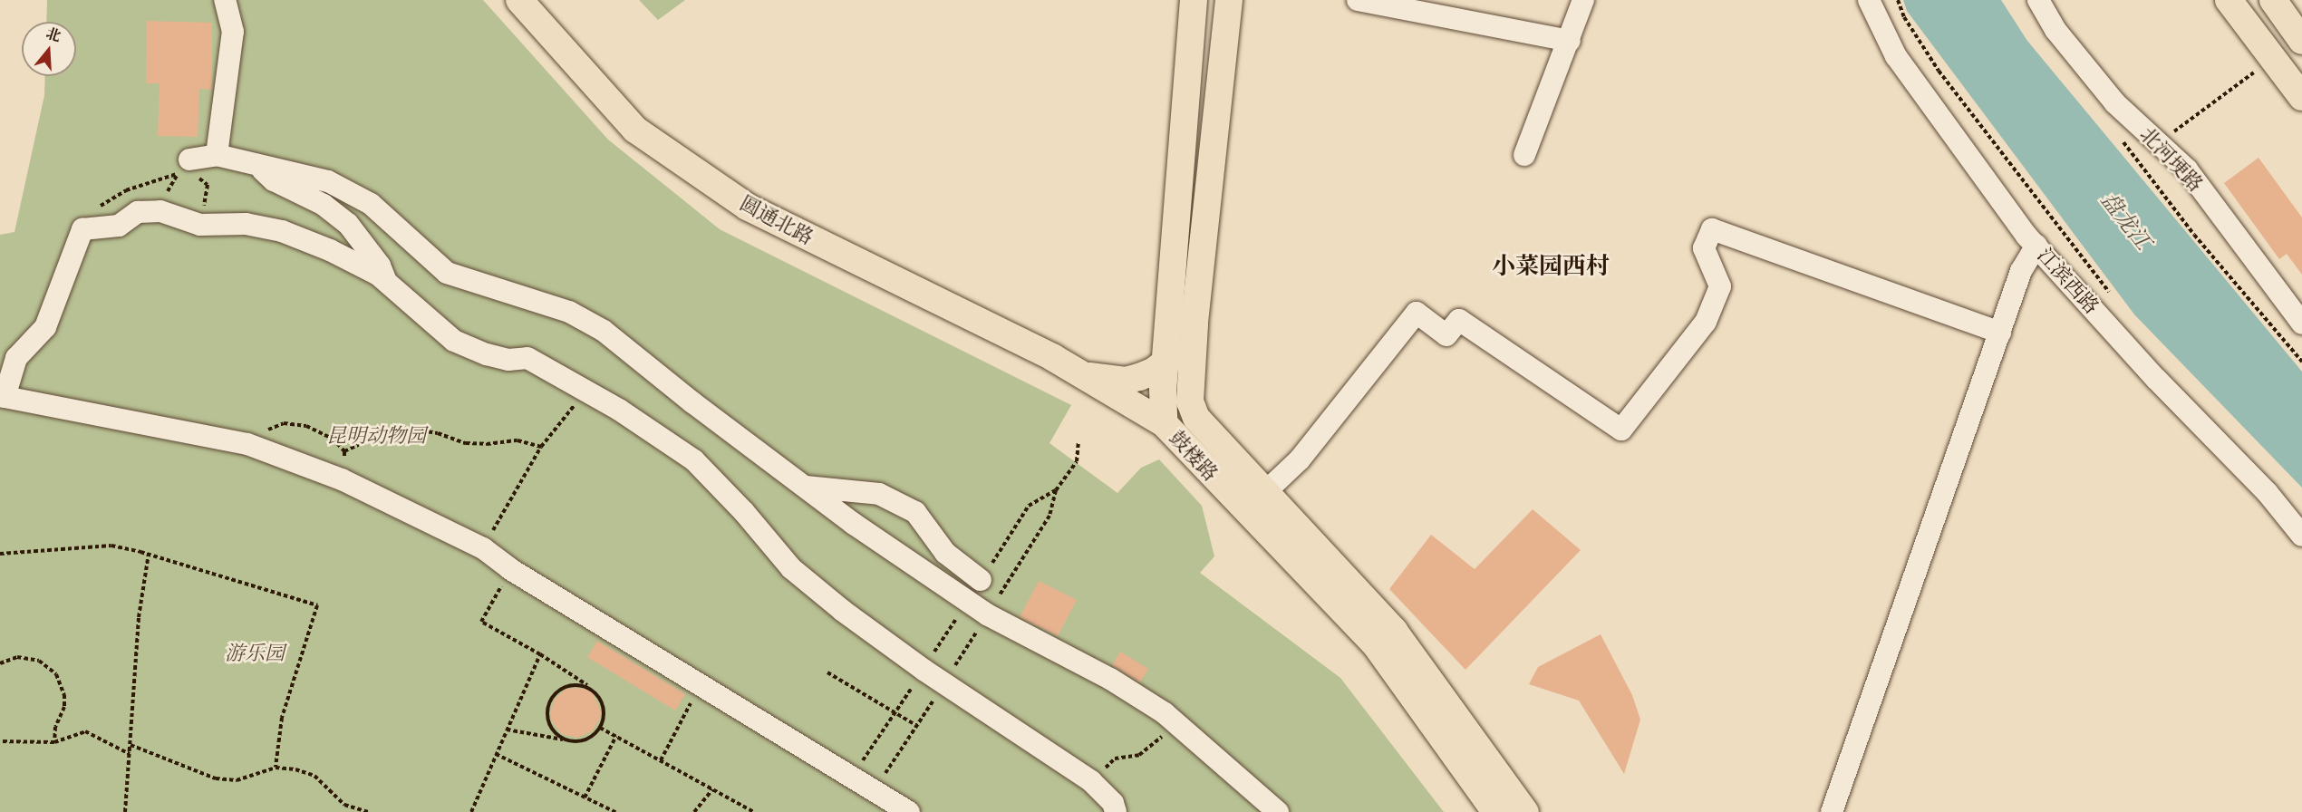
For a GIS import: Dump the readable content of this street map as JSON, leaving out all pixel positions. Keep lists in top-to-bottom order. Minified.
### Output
{"streets":{"main road":["圆通北路","鼓楼路"],"street":["北河埂路","江滨西路"]},"crossings":[["圆通北路","鼓楼路"]],"districts":["小菜园西村"],"water":["盘龙江"],"parks":["昆明动物园","游乐园"],"north":"top"}
